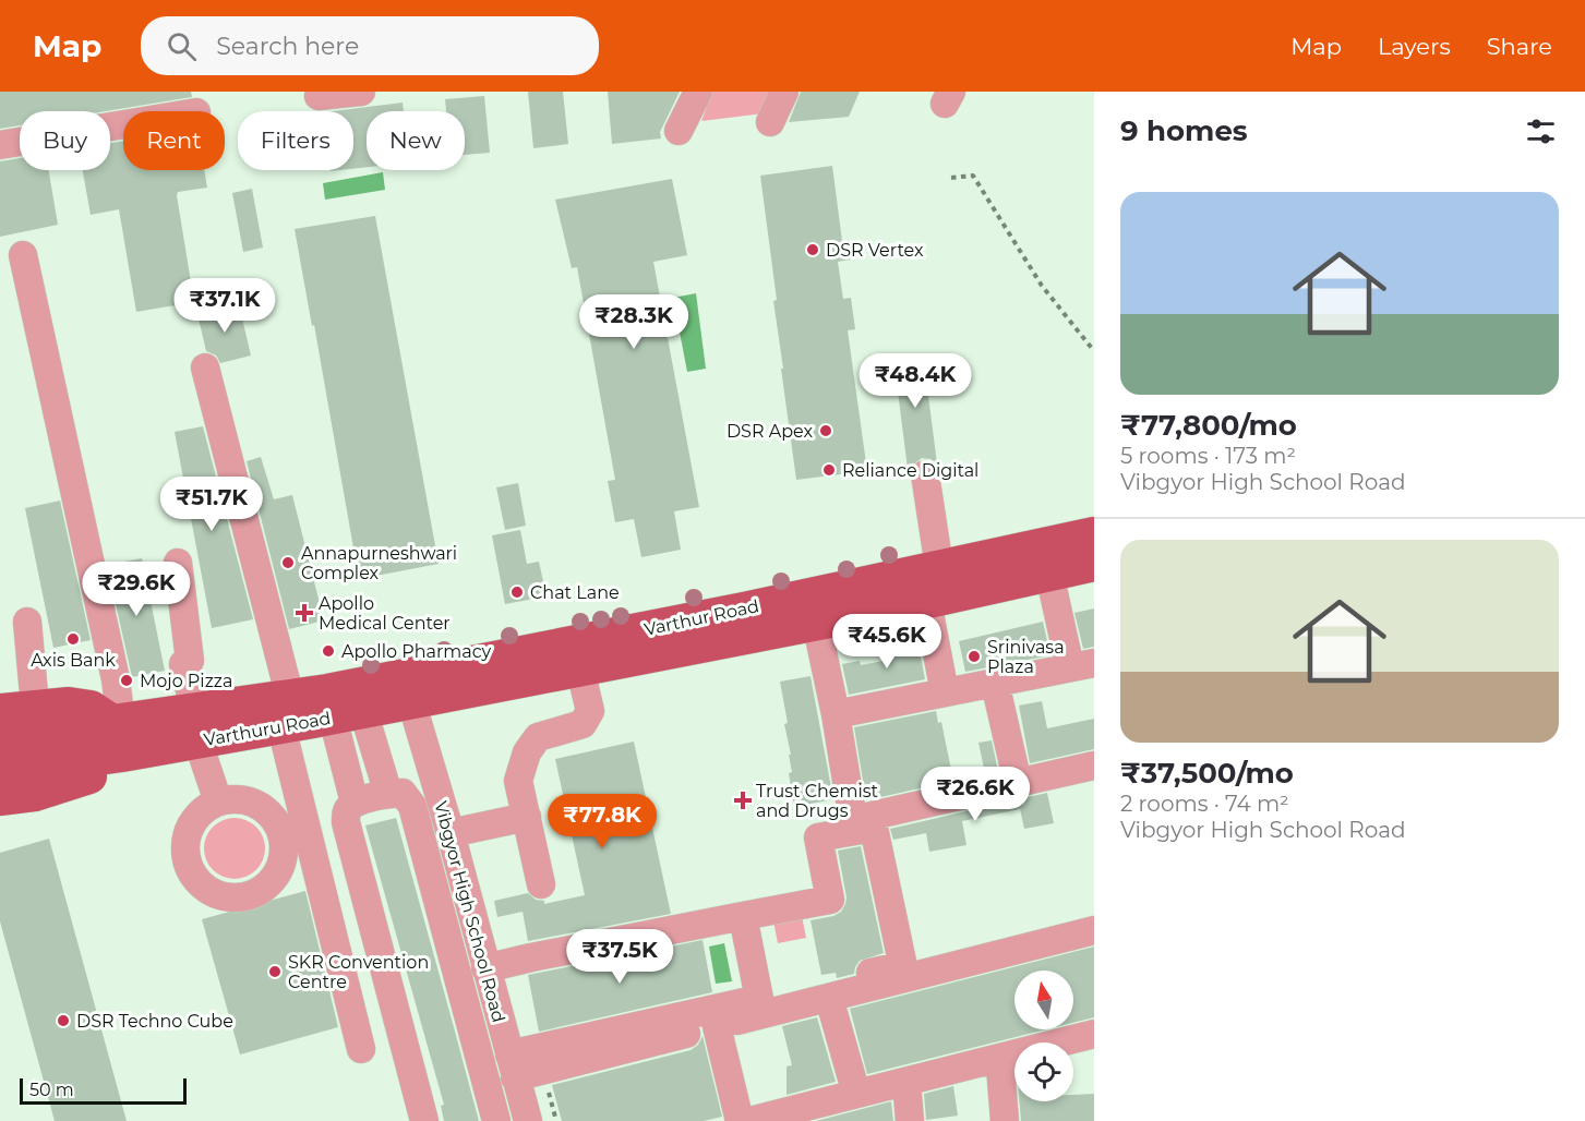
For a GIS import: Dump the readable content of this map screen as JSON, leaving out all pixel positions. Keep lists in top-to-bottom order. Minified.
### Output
{"streets":{"main road":["Varthur Road","Varthuru Road"],"street":["Vibgyor High School Road"]},"crossings":[["Varthur Road","Varthuru Road"],["Varthur Road","Vibgyor High School Road"],["Varthuru Road","Vibgyor High School Road"]],"places":{"other":["DSR Vertex","DSR Apex","Reliance Digital","Annapurneshwari Complex","Chat Lane","Axis Bank","Apollo Pharmacy","Srinivasa Plaza","Mojo Pizza","SKR Convention Centre","DSR Techno Cube"],"health":["Apollo Medical Center","Trust Chemist and Drugs"]},"scale_bar":"50 m","north":"top","page":{"header":"Map","search":"Search here","nav":["Map","Layers","Share"],"heading":"9 homes","chip":["Buy","Rent","Filters","New"],"list":[{"name":"₹77,800/mo","note":"5 rooms · 173 m² · Vibgyor High School Road"},{"name":"₹37,500/mo","note":"2 rooms · 74 m² · Vibgyor High School Road"}],"price":["₹37.1K","₹28.3K","₹48.4K","₹51.7K","₹29.6K","₹45.6K","₹26.6K","₹77.8K","₹37.5K"],"scale":"50 m"}}
